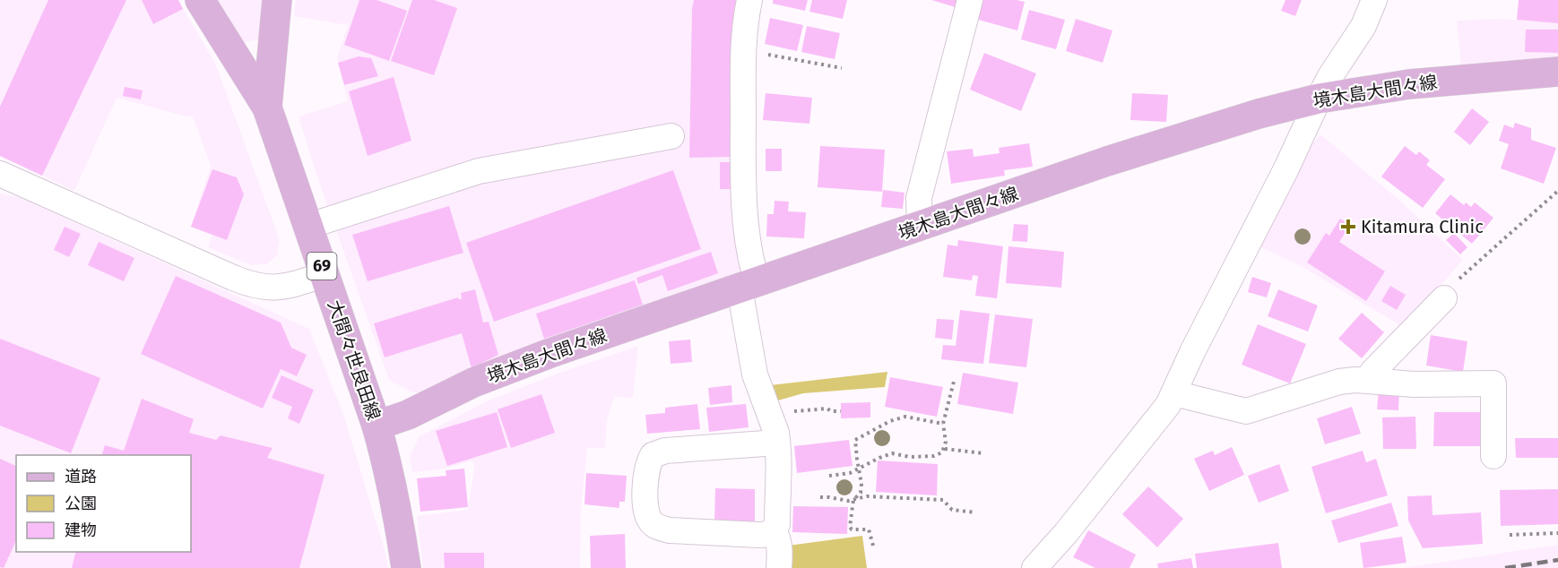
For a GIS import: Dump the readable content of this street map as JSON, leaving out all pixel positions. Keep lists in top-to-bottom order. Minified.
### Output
{"streets":{"main road":["境木島大間々線","69","大間々世良田線"]},"crossings":[["境木島大間々線","大間々世良田線"]],"places":{"health":["Kitamura Clinic"]},"legend":["道路","公園","建物"]}
